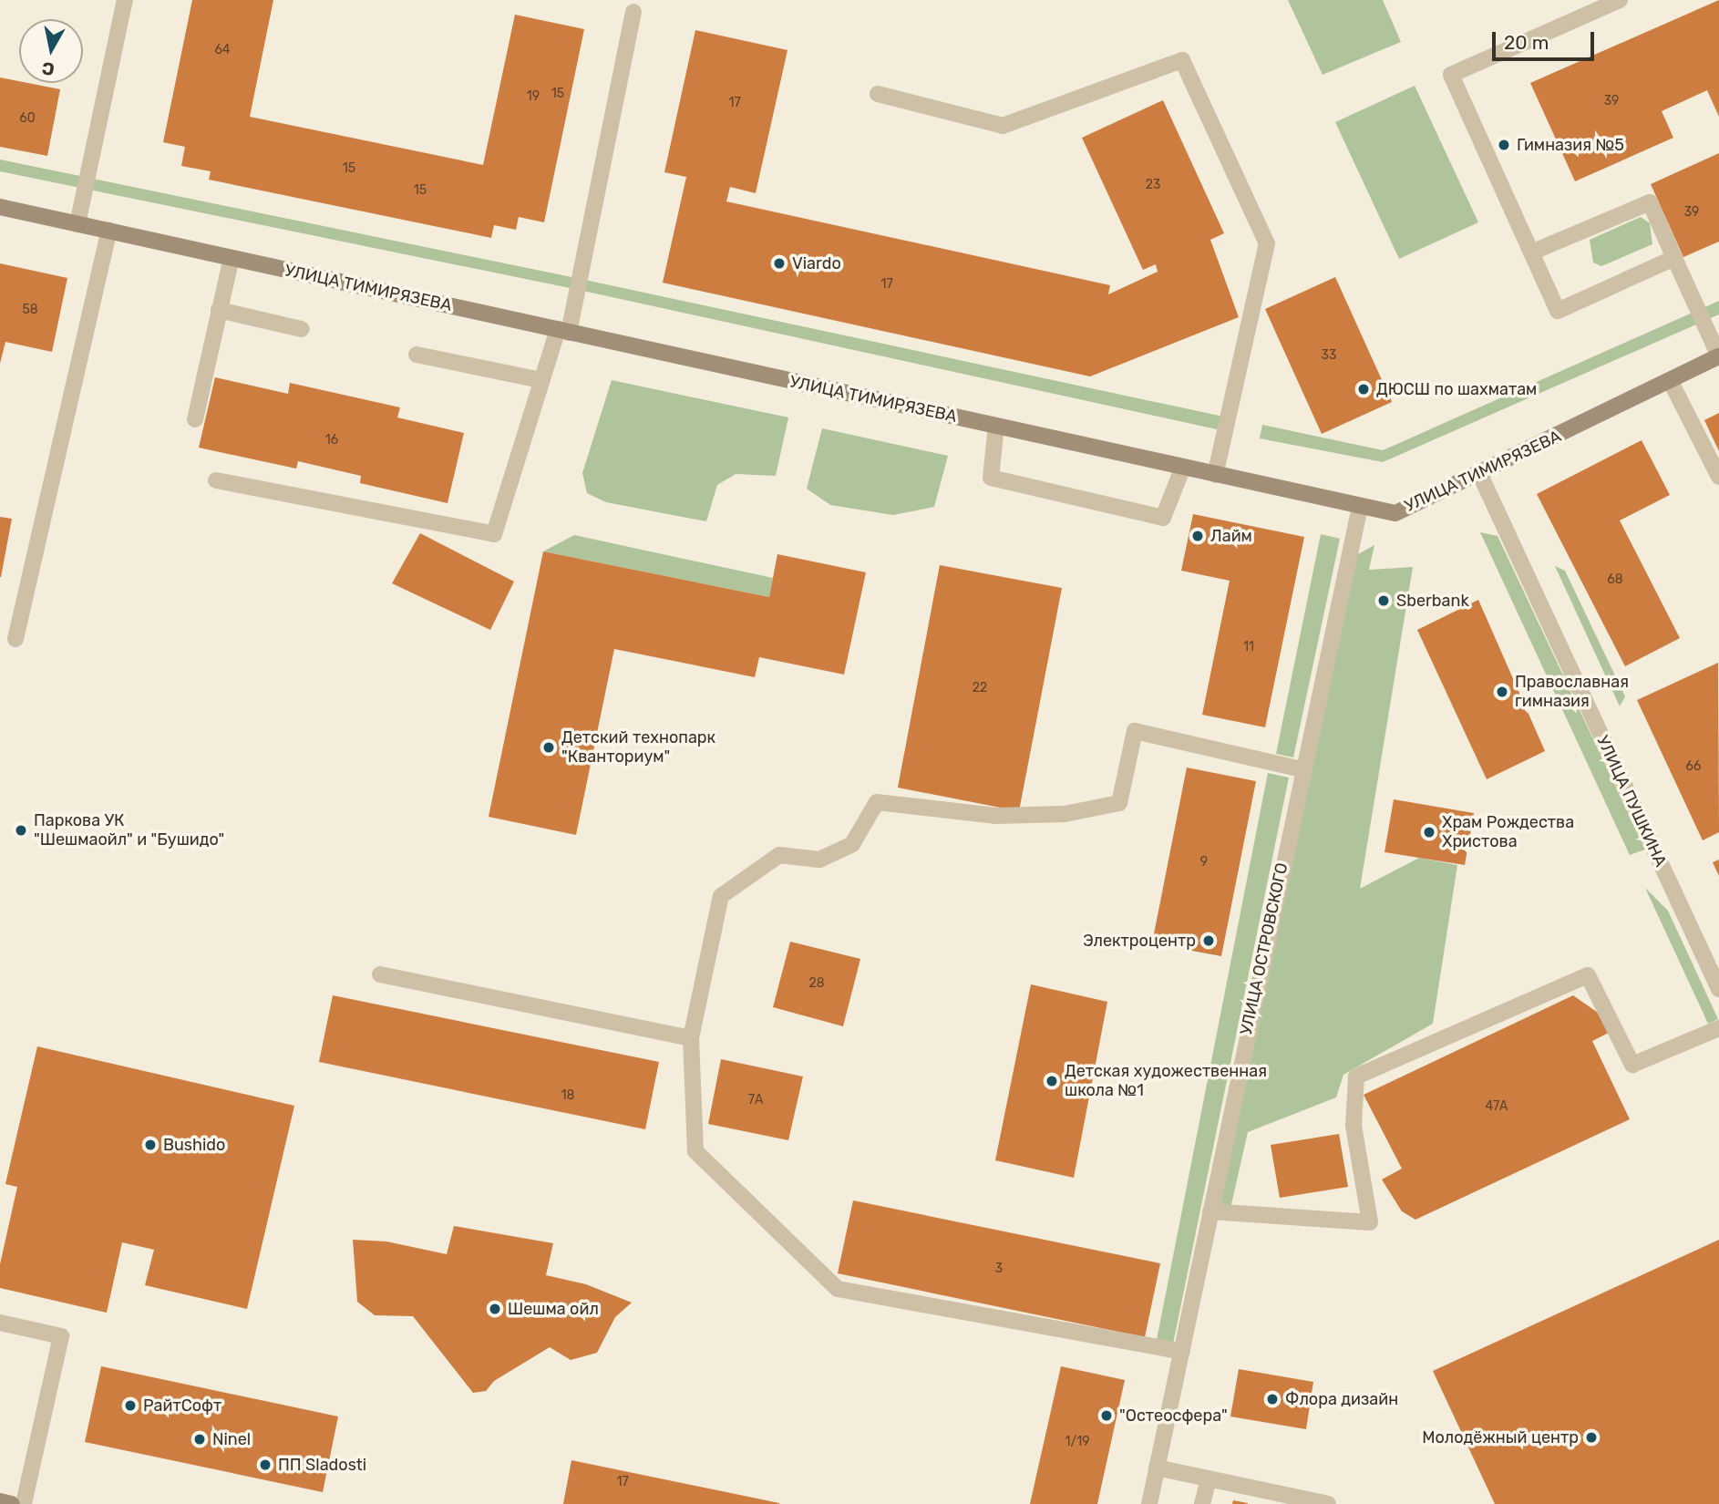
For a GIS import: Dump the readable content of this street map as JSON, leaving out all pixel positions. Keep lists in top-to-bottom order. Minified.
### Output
{"streets":{"street":["УЛИЦА ТИМИРЯЗЕВА","УЛИЦА ПУШКИНА","УЛИЦА ОСТРОВСКОГО"]},"crossings":[["УЛИЦА ТИМИРЯЗЕВА","УЛИЦА ПУШКИНА"],["УЛИЦА ТИМИРЯЗЕВА","УЛИЦА ОСТРОВСКОГО"]],"places":["Гимназия №5","Viardo","ДЮСШ по шахматам","Лайм","Sberbank","Православная гимназия","Детский технопарк \"Кванториум\"","Паркова УК \"Шешмаойл\" и \"Бушидо\"","Храм Рождества Христова","Электроцентр","Детская художественная школа №1","Bushido","Шешма ойл","Флора дизайн","РайтСофт","\"Остеосфера\"","Молодёжный центр","Ninel","ПП Sladosti"],"house_numbers":["64","15","19","39","17","60","15","23","15","39","17","58","33","16","68","11","22","66","9","28","18","7А","47А","3","1/19","17"],"scale_bar":"20 m","north":"bottom"}
